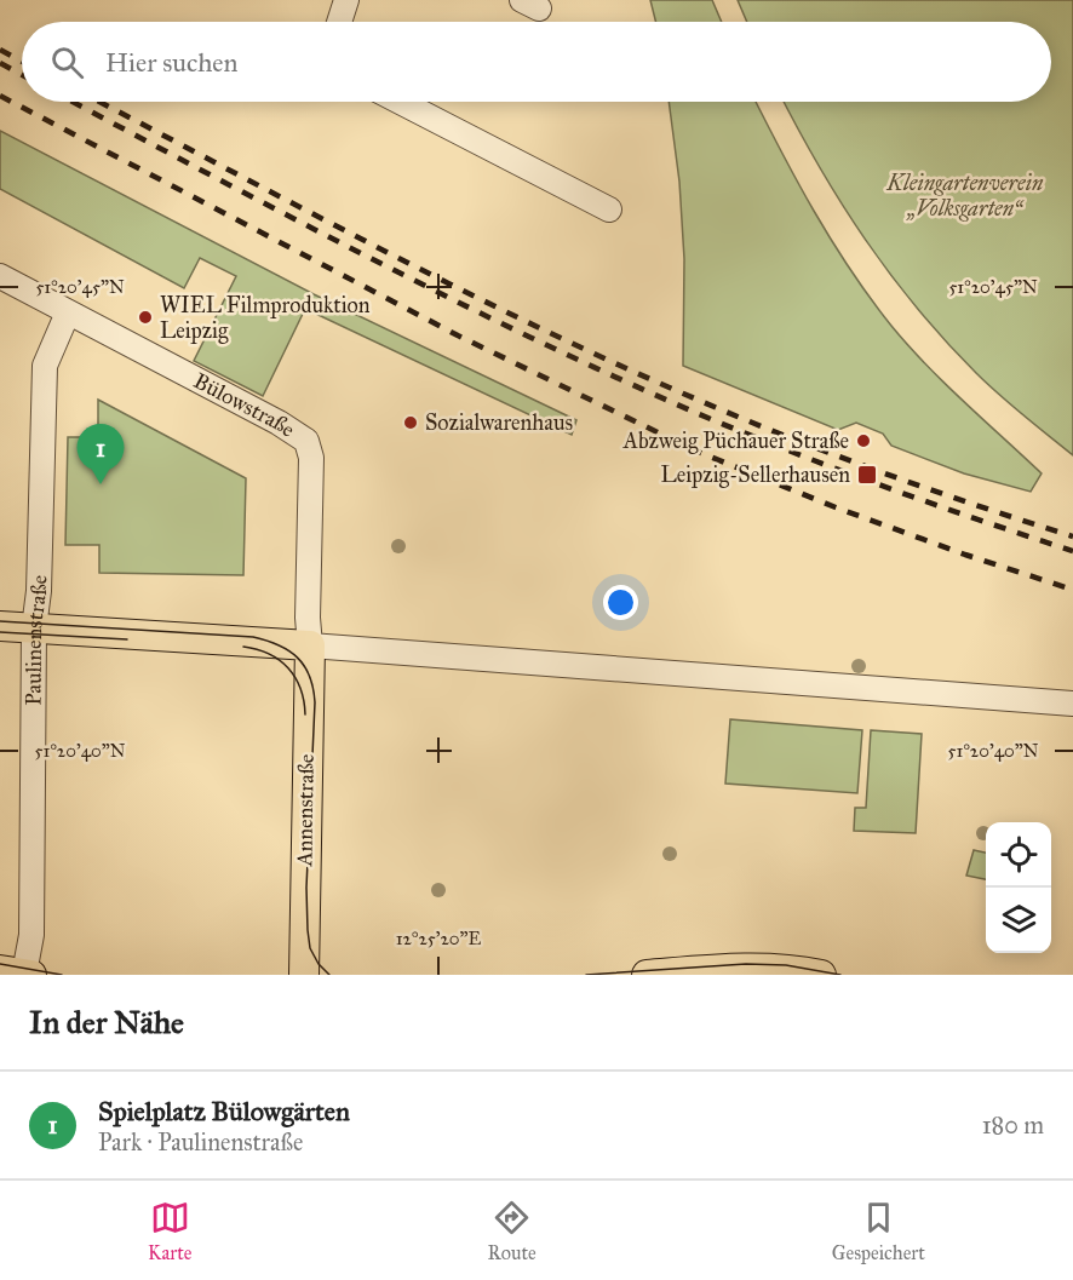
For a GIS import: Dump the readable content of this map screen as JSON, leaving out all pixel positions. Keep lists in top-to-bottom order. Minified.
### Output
{"streets":{"main road":["Annenstraße"],"street":["Bülowstraße","Paulinenstraße"]},"crossings":[["Bülowstraße","Paulinenstraße"],["Bülowstraße","Annenstraße"]],"parks":["Kleingartenverein „Volksgarten“"],"places":{"other":["WIEL Filmproduktion Leipzig","Sozialwarenhaus","Abzweig Püchauer Straße"],"transit":["Leipzig-Sellerhausen"]},"page":{"search":"Hier suchen","pins":"1","heading":"In der Nähe","list":[{"mark":"1","name":"Spielplatz Bülowgärten","note":"Park · Paulinenstraße","value":"180 m"}],"nav":["Karte","Route","Gespeichert"]},"coordinates":["51°20'45\"N","51°20'40\"N","12°25'20\"E"]}
